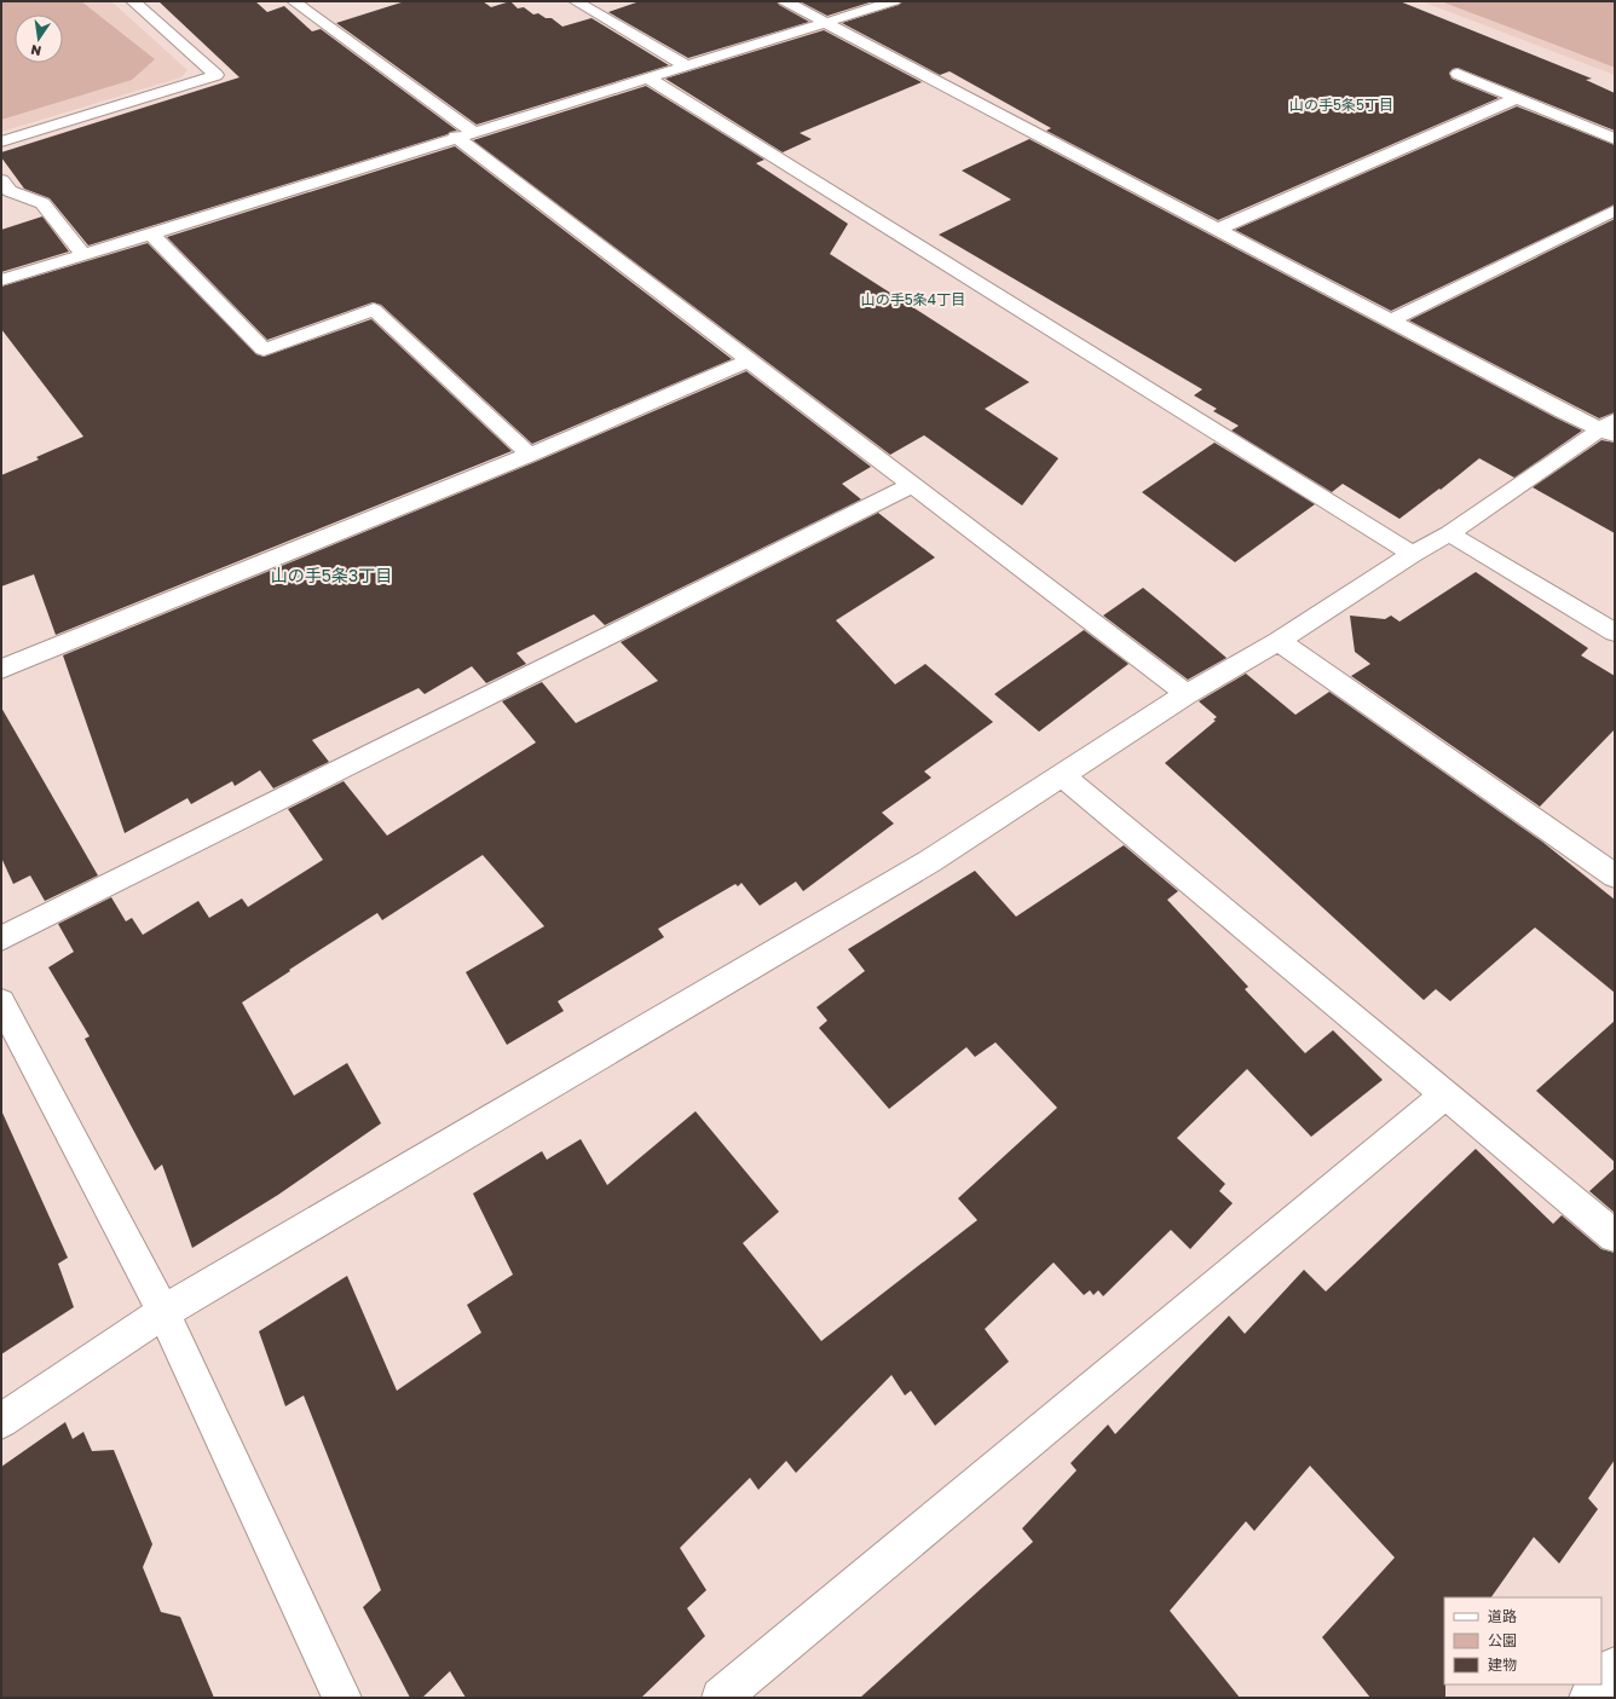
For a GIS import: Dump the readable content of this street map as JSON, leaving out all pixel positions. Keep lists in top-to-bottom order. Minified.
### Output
{"districts":["山の手5条5丁目","山の手5条4丁目","山の手5条3丁目"],"legend":["道路","公園","建物"],"north":"bottom"}
